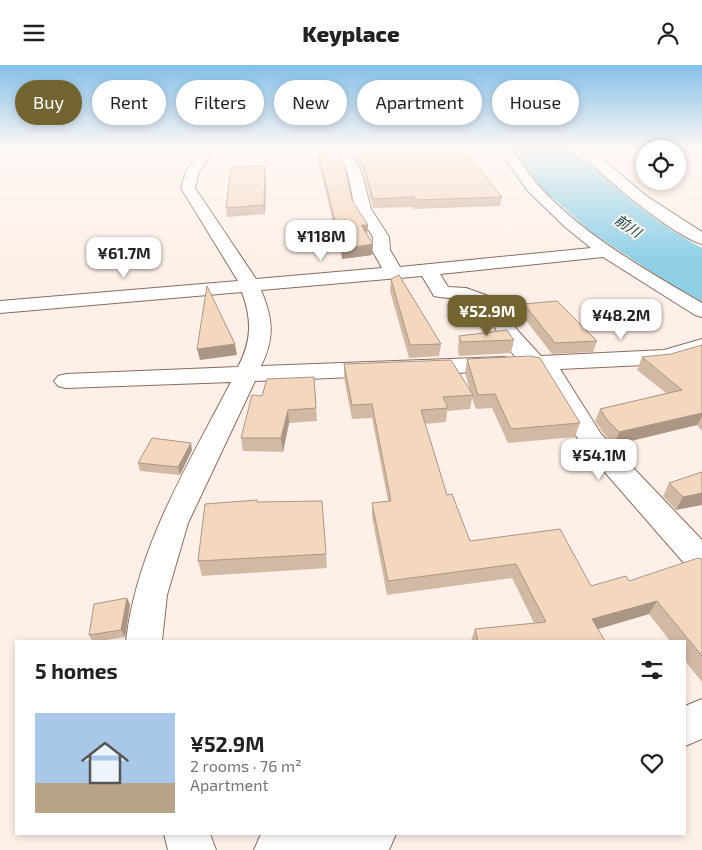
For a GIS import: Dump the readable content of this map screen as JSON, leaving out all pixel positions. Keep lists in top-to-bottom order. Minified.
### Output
{"water":["前川"],"page":{"header":"Keyplace","chip":["Buy","Rent","Filters","New","Apartment","House"],"price":["¥118M","¥61.7M","¥52.9M","¥48.2M","¥54.1M"],"heading":"5 homes","list":[{"name":"¥52.9M","note":"2 rooms · 76 m² · Apartment"}]}}
